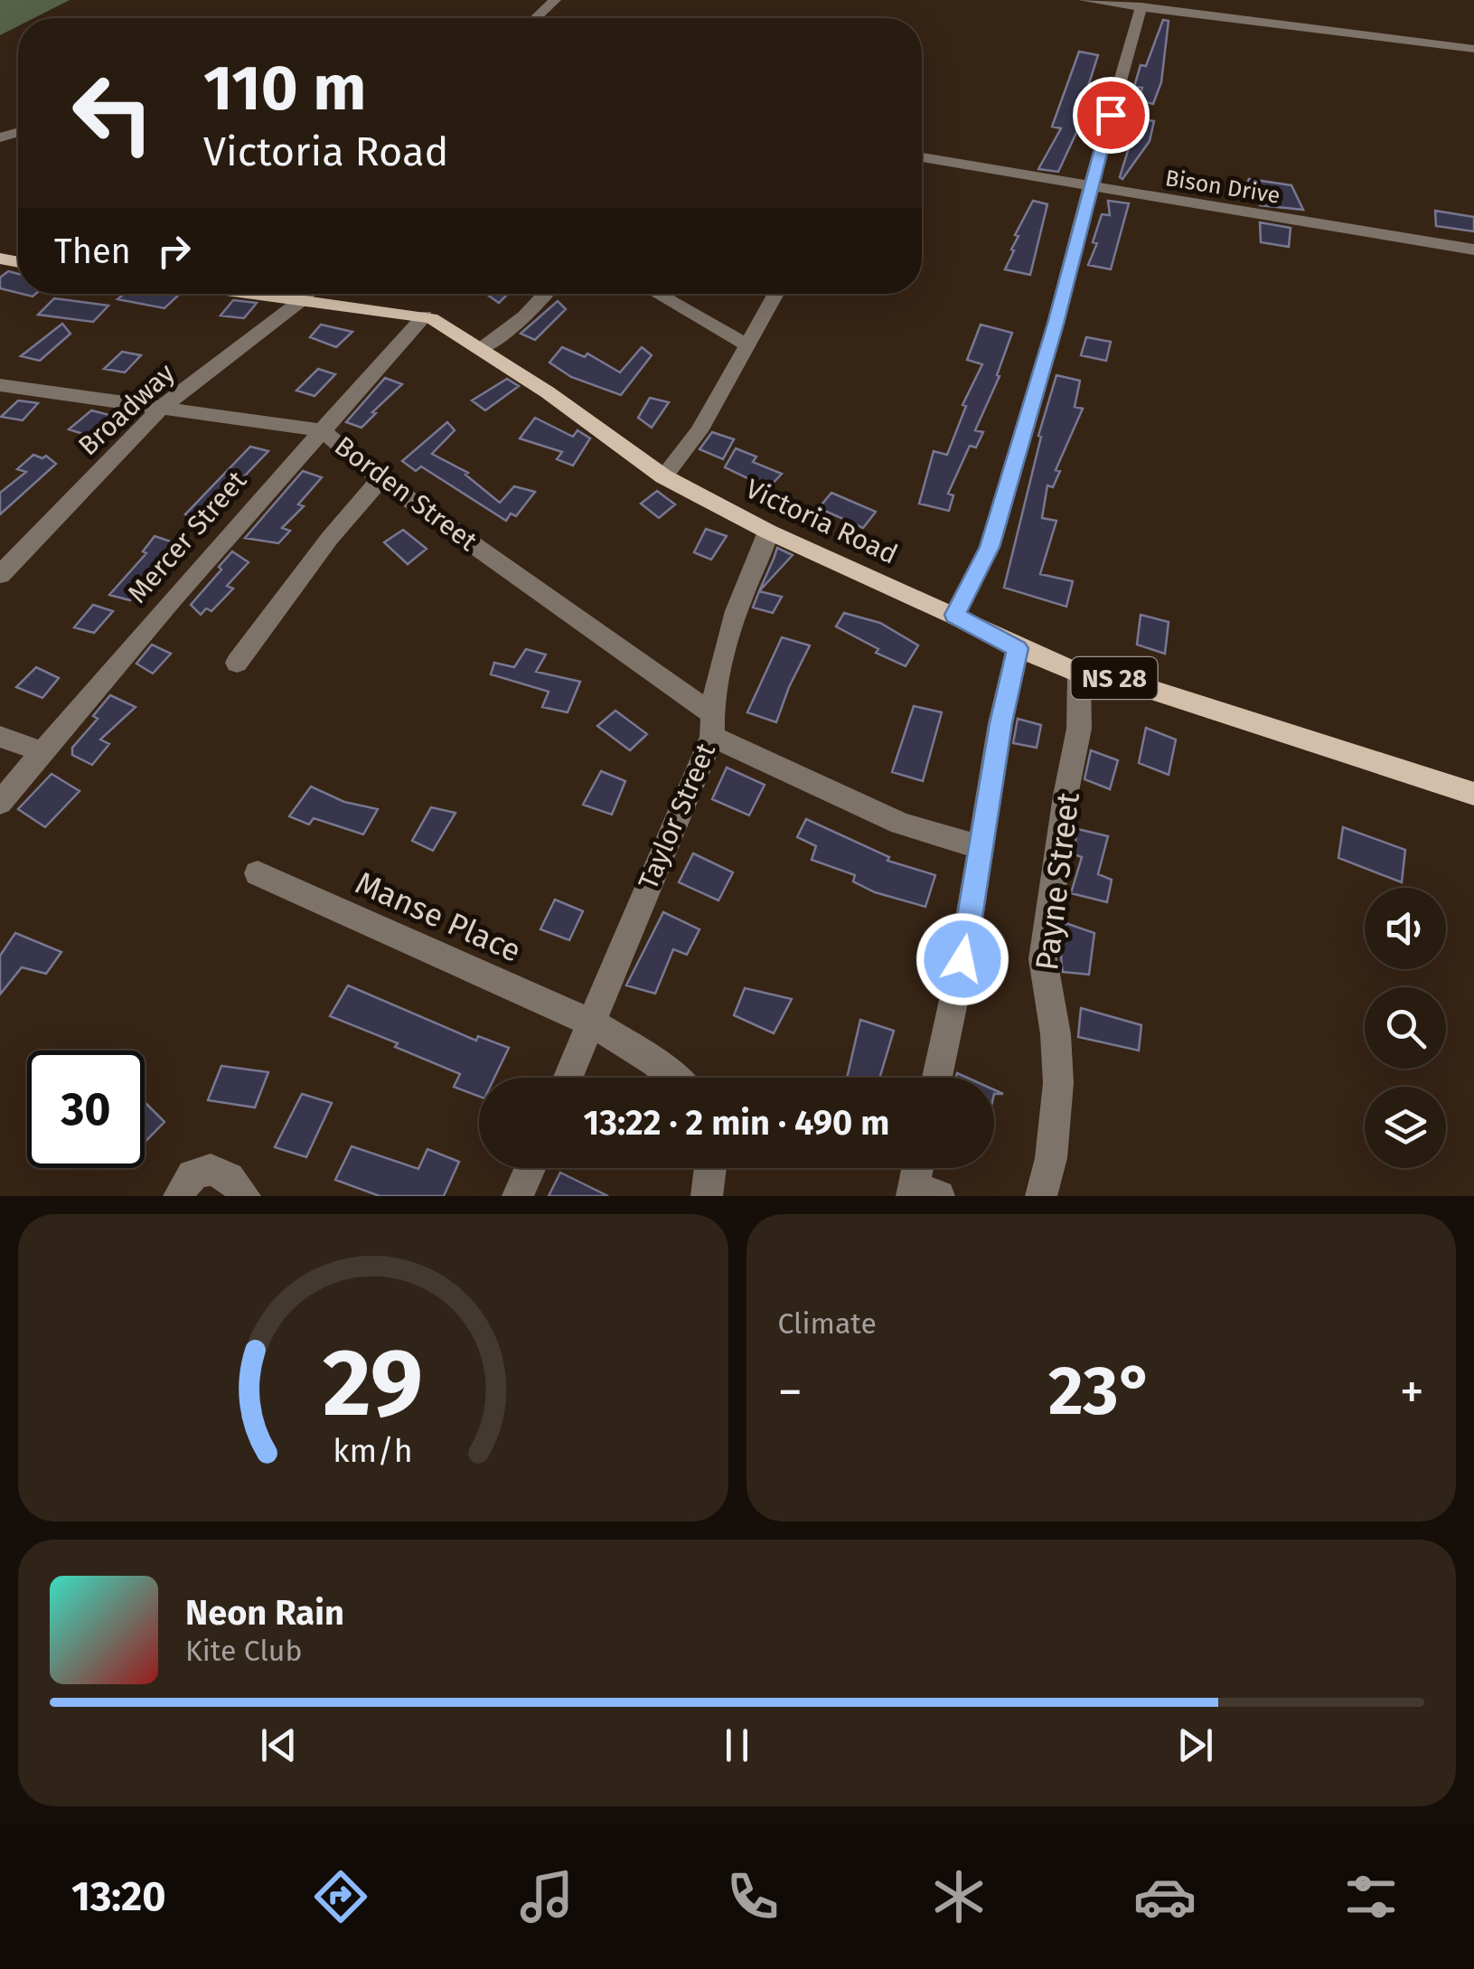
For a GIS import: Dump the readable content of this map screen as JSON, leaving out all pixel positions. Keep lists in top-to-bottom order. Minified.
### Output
{"streets":{"main road":["Victoria Road","NS 28"],"street":["Bison Drive","Broadway","Borden Street","Mercer Street","Taylor Street","Payne Street","Manse Place"]},"crossings":[["Broadway","Borden Street"],["Broadway","Victoria Road"],["Borden Street","Mercer Street"],["Borden Street","Taylor Street"],["Victoria Road","Mercer Street"],["Victoria Road","Taylor Street"],["Victoria Road","Payne Street"],["Taylor Street","Manse Place"]],"page":{"turn":["110 m","Victoria Road"],"then":"Then","limit":"30","trip":"13:22 · 2 min · 490 m","tile":"Climate","heat":["−","23°","+"],"song":["Neon Rain","Kite Club"],"tabs":"13:20","gauge":["29","km/h"]}}
